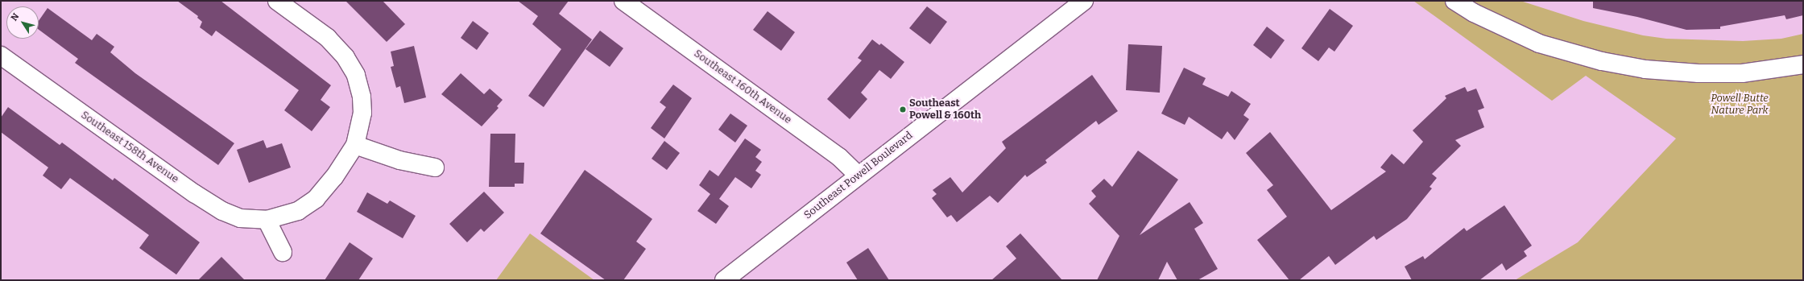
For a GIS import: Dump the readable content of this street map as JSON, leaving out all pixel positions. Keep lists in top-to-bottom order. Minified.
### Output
{"streets":{"street":["Southeast 160th Avenue","Southeast 158th Avenue","Southeast Powell Boulevard"]},"crossings":[["Southeast 160th Avenue","Southeast Powell Boulevard"]],"parks":["Powell Butte Nature Park"],"places":["Southeast Powell & 160th"],"north":"top left"}
